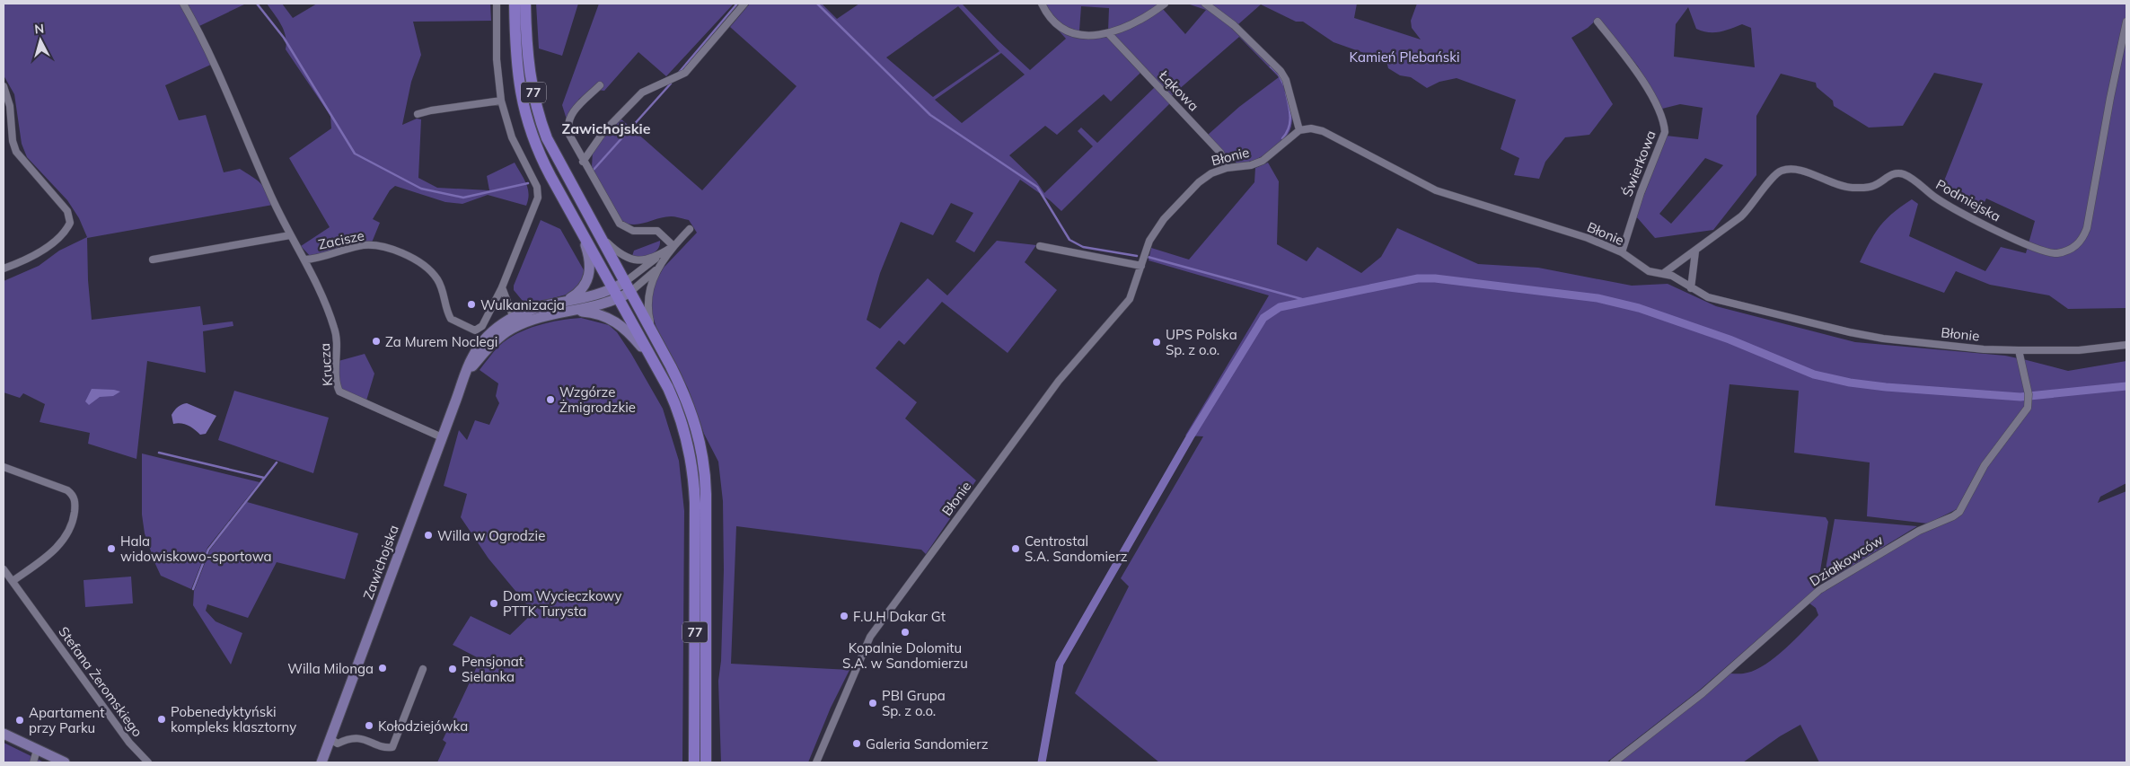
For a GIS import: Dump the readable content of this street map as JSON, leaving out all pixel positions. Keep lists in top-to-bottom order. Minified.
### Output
{"streets":{"main road":["77"],"street":["Łąkowa","Błonie","Świerkowa","Podmiejska","Zacisze","Krucza","Działkowców","Zawichojska","Stefana Żeromskiego"]},"crossings":[["Łąkowa","Błonie"],["77","Zawichojska"],["Błonie","Świerkowa"],["Błonie","Podmiejska"],["Błonie","Działkowców"],["Zacisze","Krucza"],["Krucza","Zawichojska"]],"districts":["Zawichojskie"],"parks":["Kamień Plebański"],"places":["Wulkanizacja","Za Murem Noclegi","UPS Polska Sp. z o.o.","Wzgórze Żmigrodzkie","Willa w Ogrodzie","Hala widowiskowo-sportowa","Centrostal S.A. Sandomierz","Dom Wycieczkowy PTTK Turysta","F.U.H Dakar Gt","Kopalnie Dolomitu S.A. w Sandomierzu","Willa Milonga","Pensjonat Sielanka","PBI Grupa Sp. z o.o.","Pobenedyktyński kompleks klasztorny","Apartament przy Parku","Kołodziejówka","Galeria Sandomierz"],"north":"top"}
